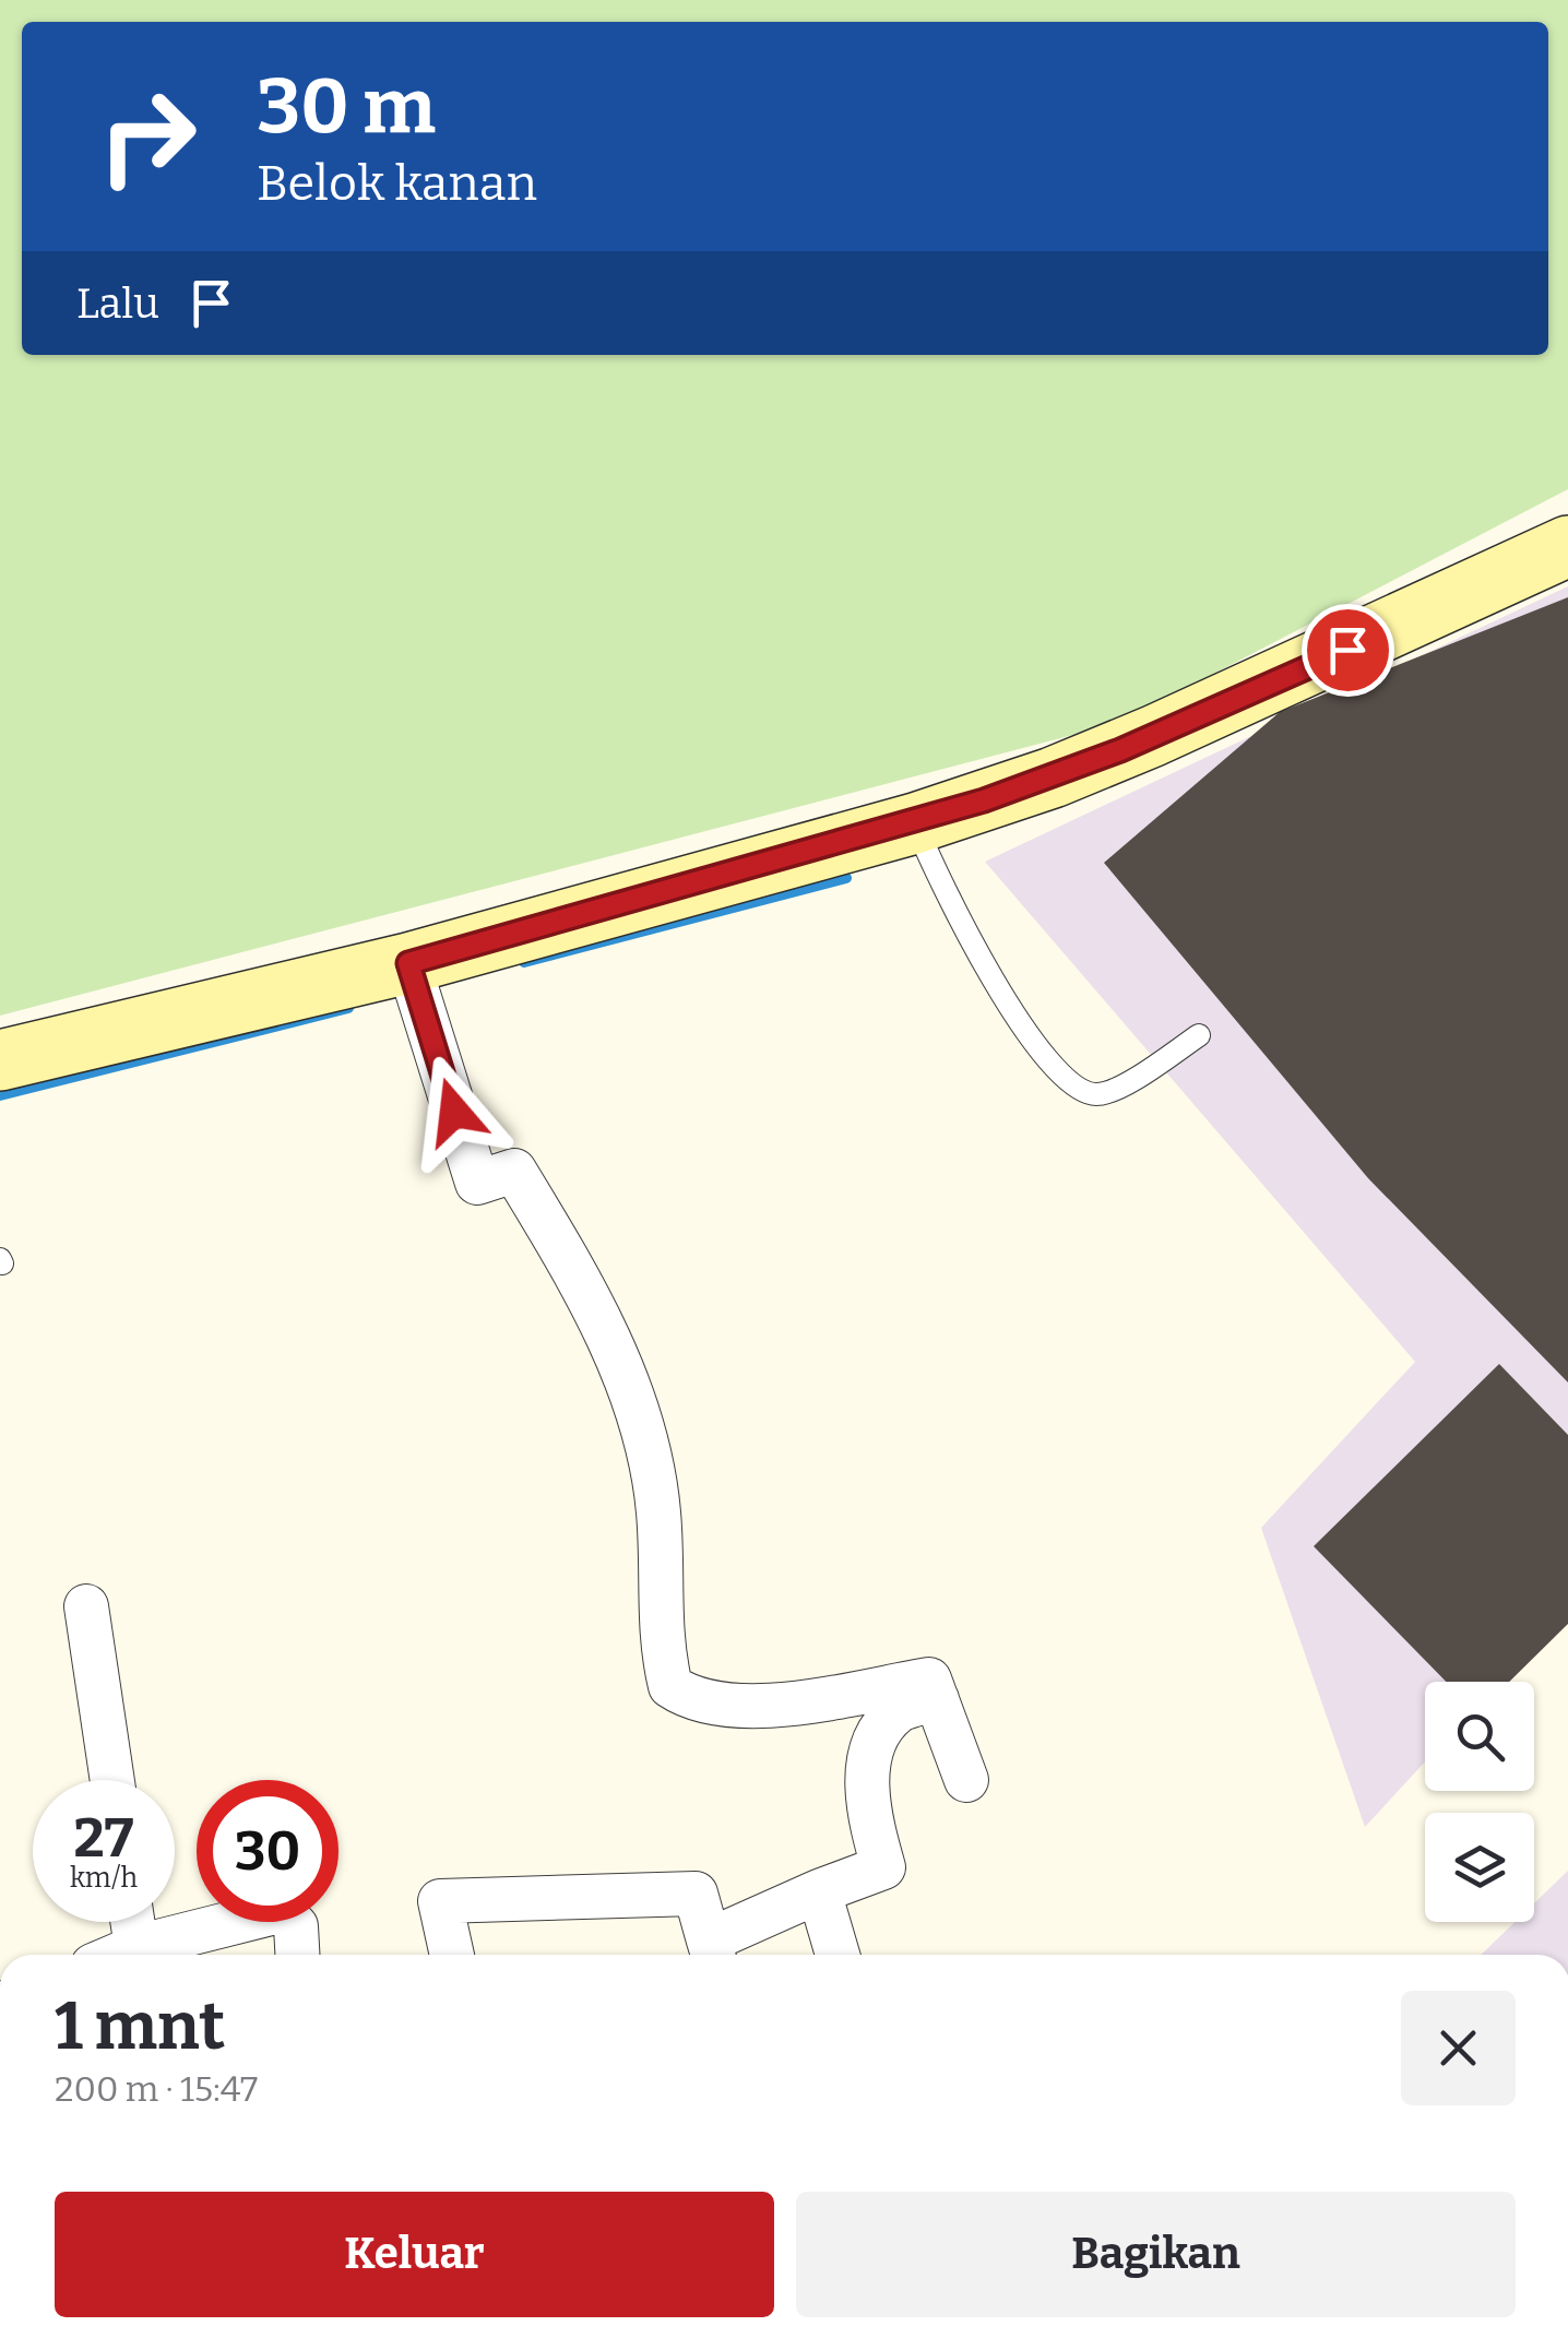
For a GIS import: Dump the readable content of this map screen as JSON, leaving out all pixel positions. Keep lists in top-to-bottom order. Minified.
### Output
{"page":{"turn":["30 m","Belok kanan"],"then":"Lalu","speed":"27 km/h","limit":"30","heading":["1 mnt","200 m · 15:47"],"buttons":["Keluar","Bagikan"]}}
